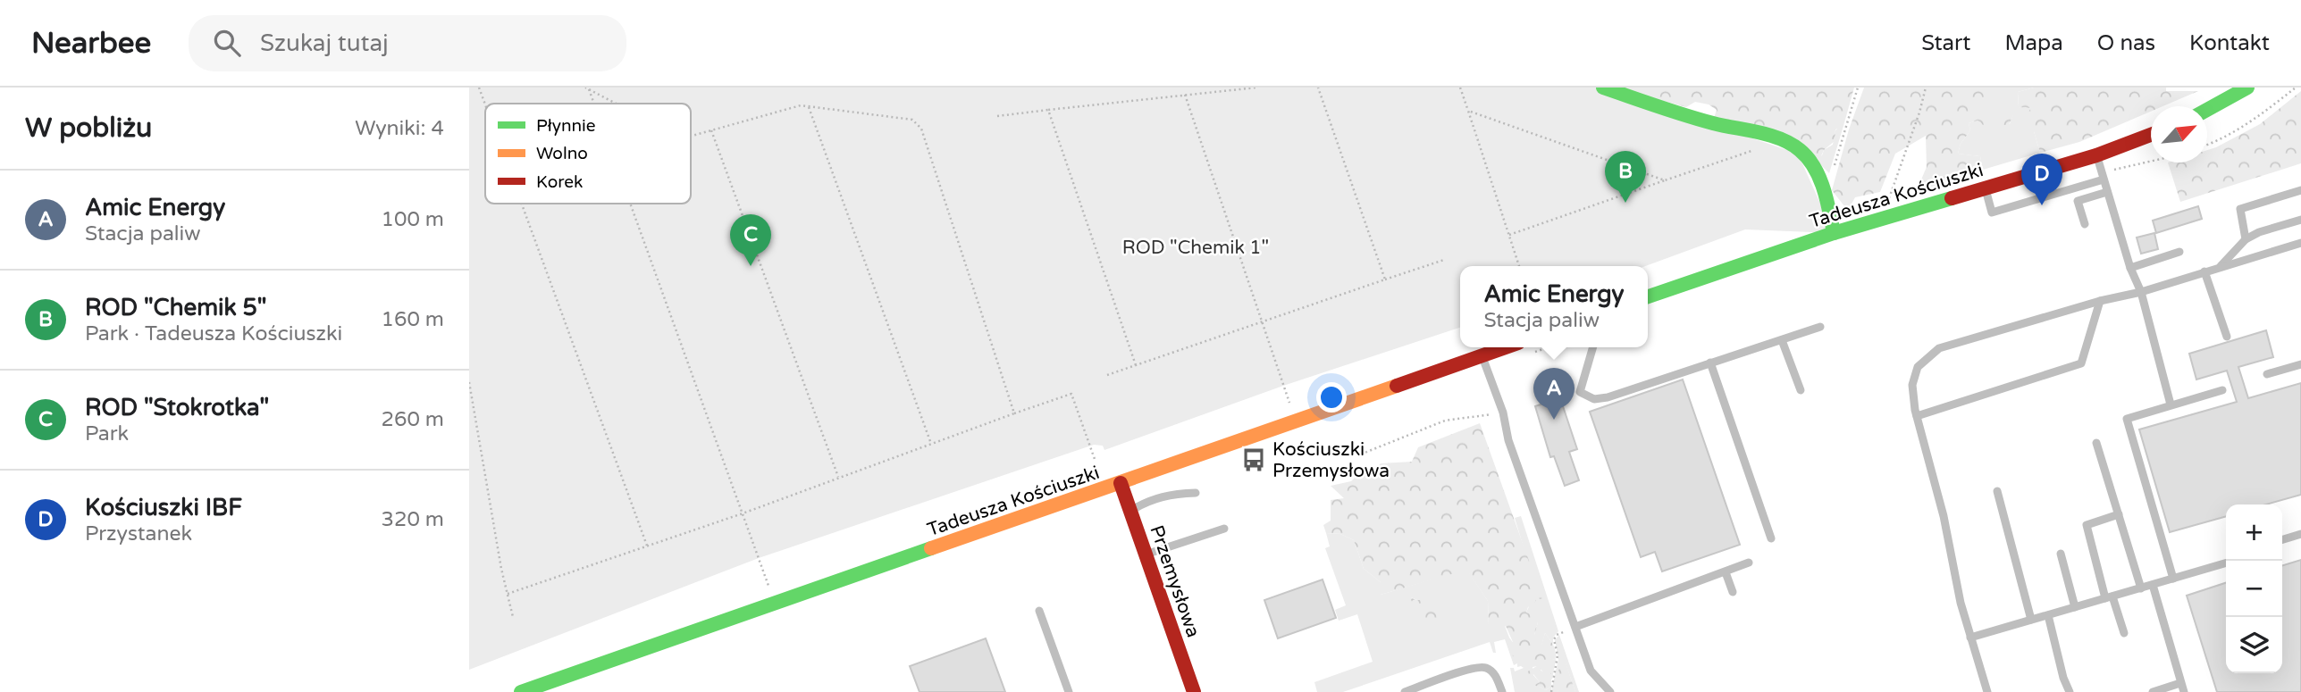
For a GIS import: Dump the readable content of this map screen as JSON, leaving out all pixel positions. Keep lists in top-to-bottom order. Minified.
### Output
{"streets":{"main road":["Tadeusza Kościuszki","Przemysłowa"]},"crossings":[["Tadeusza Kościuszki","Przemysłowa"]],"parks":["ROD \"Chemik 1\""],"places":{"bus stop":["Kościuszki Przemysłowa"]},"legend":["Płynnie","Wolno","Korek"],"north":"top right","page":{"header":"Nearbee","search":"Szukaj tutaj","nav":["Start","Mapa","O nas","Kontakt"],"heading":["W pobliżu","Wyniki: 4"],"pins":["B","D","C","A"],"list":[{"mark":"A","name":"Amic Energy","note":"Stacja paliw","value":"100 m"},{"mark":"B","name":"ROD \"Chemik 5\"","note":"Park · Tadeusza Kościuszki","value":"160 m"},{"mark":"C","name":"ROD \"Stokrotka\"","note":"Park","value":"260 m"},{"mark":"D","name":"Kościuszki IBF","note":"Przystanek","value":"320 m"}],"popup":["Amic Energy","Stacja paliw"],"map_buttons":["+","−"]}}
